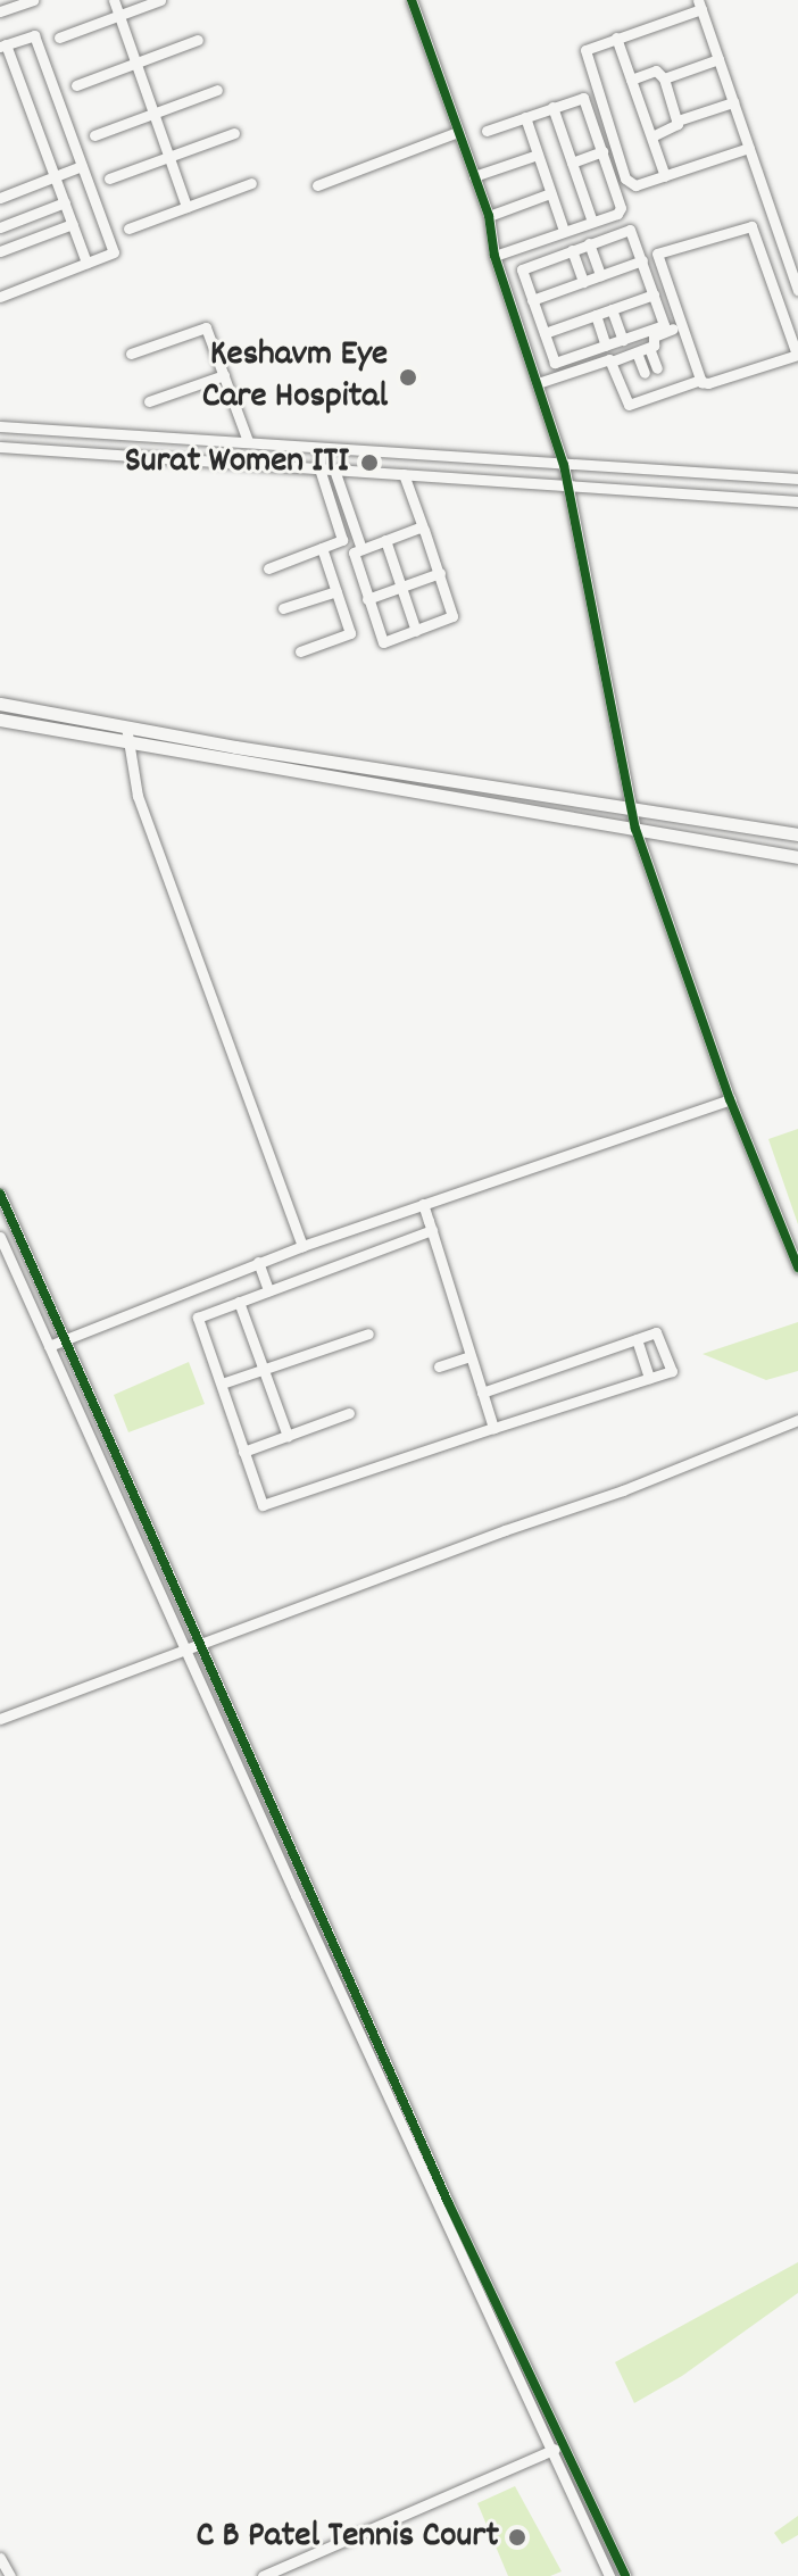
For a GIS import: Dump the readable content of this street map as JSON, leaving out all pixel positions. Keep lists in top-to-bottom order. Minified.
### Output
{"places":["Keshavm Eye Care Hospital","Surat Women ITI","C B Patel Tennis Court"]}
